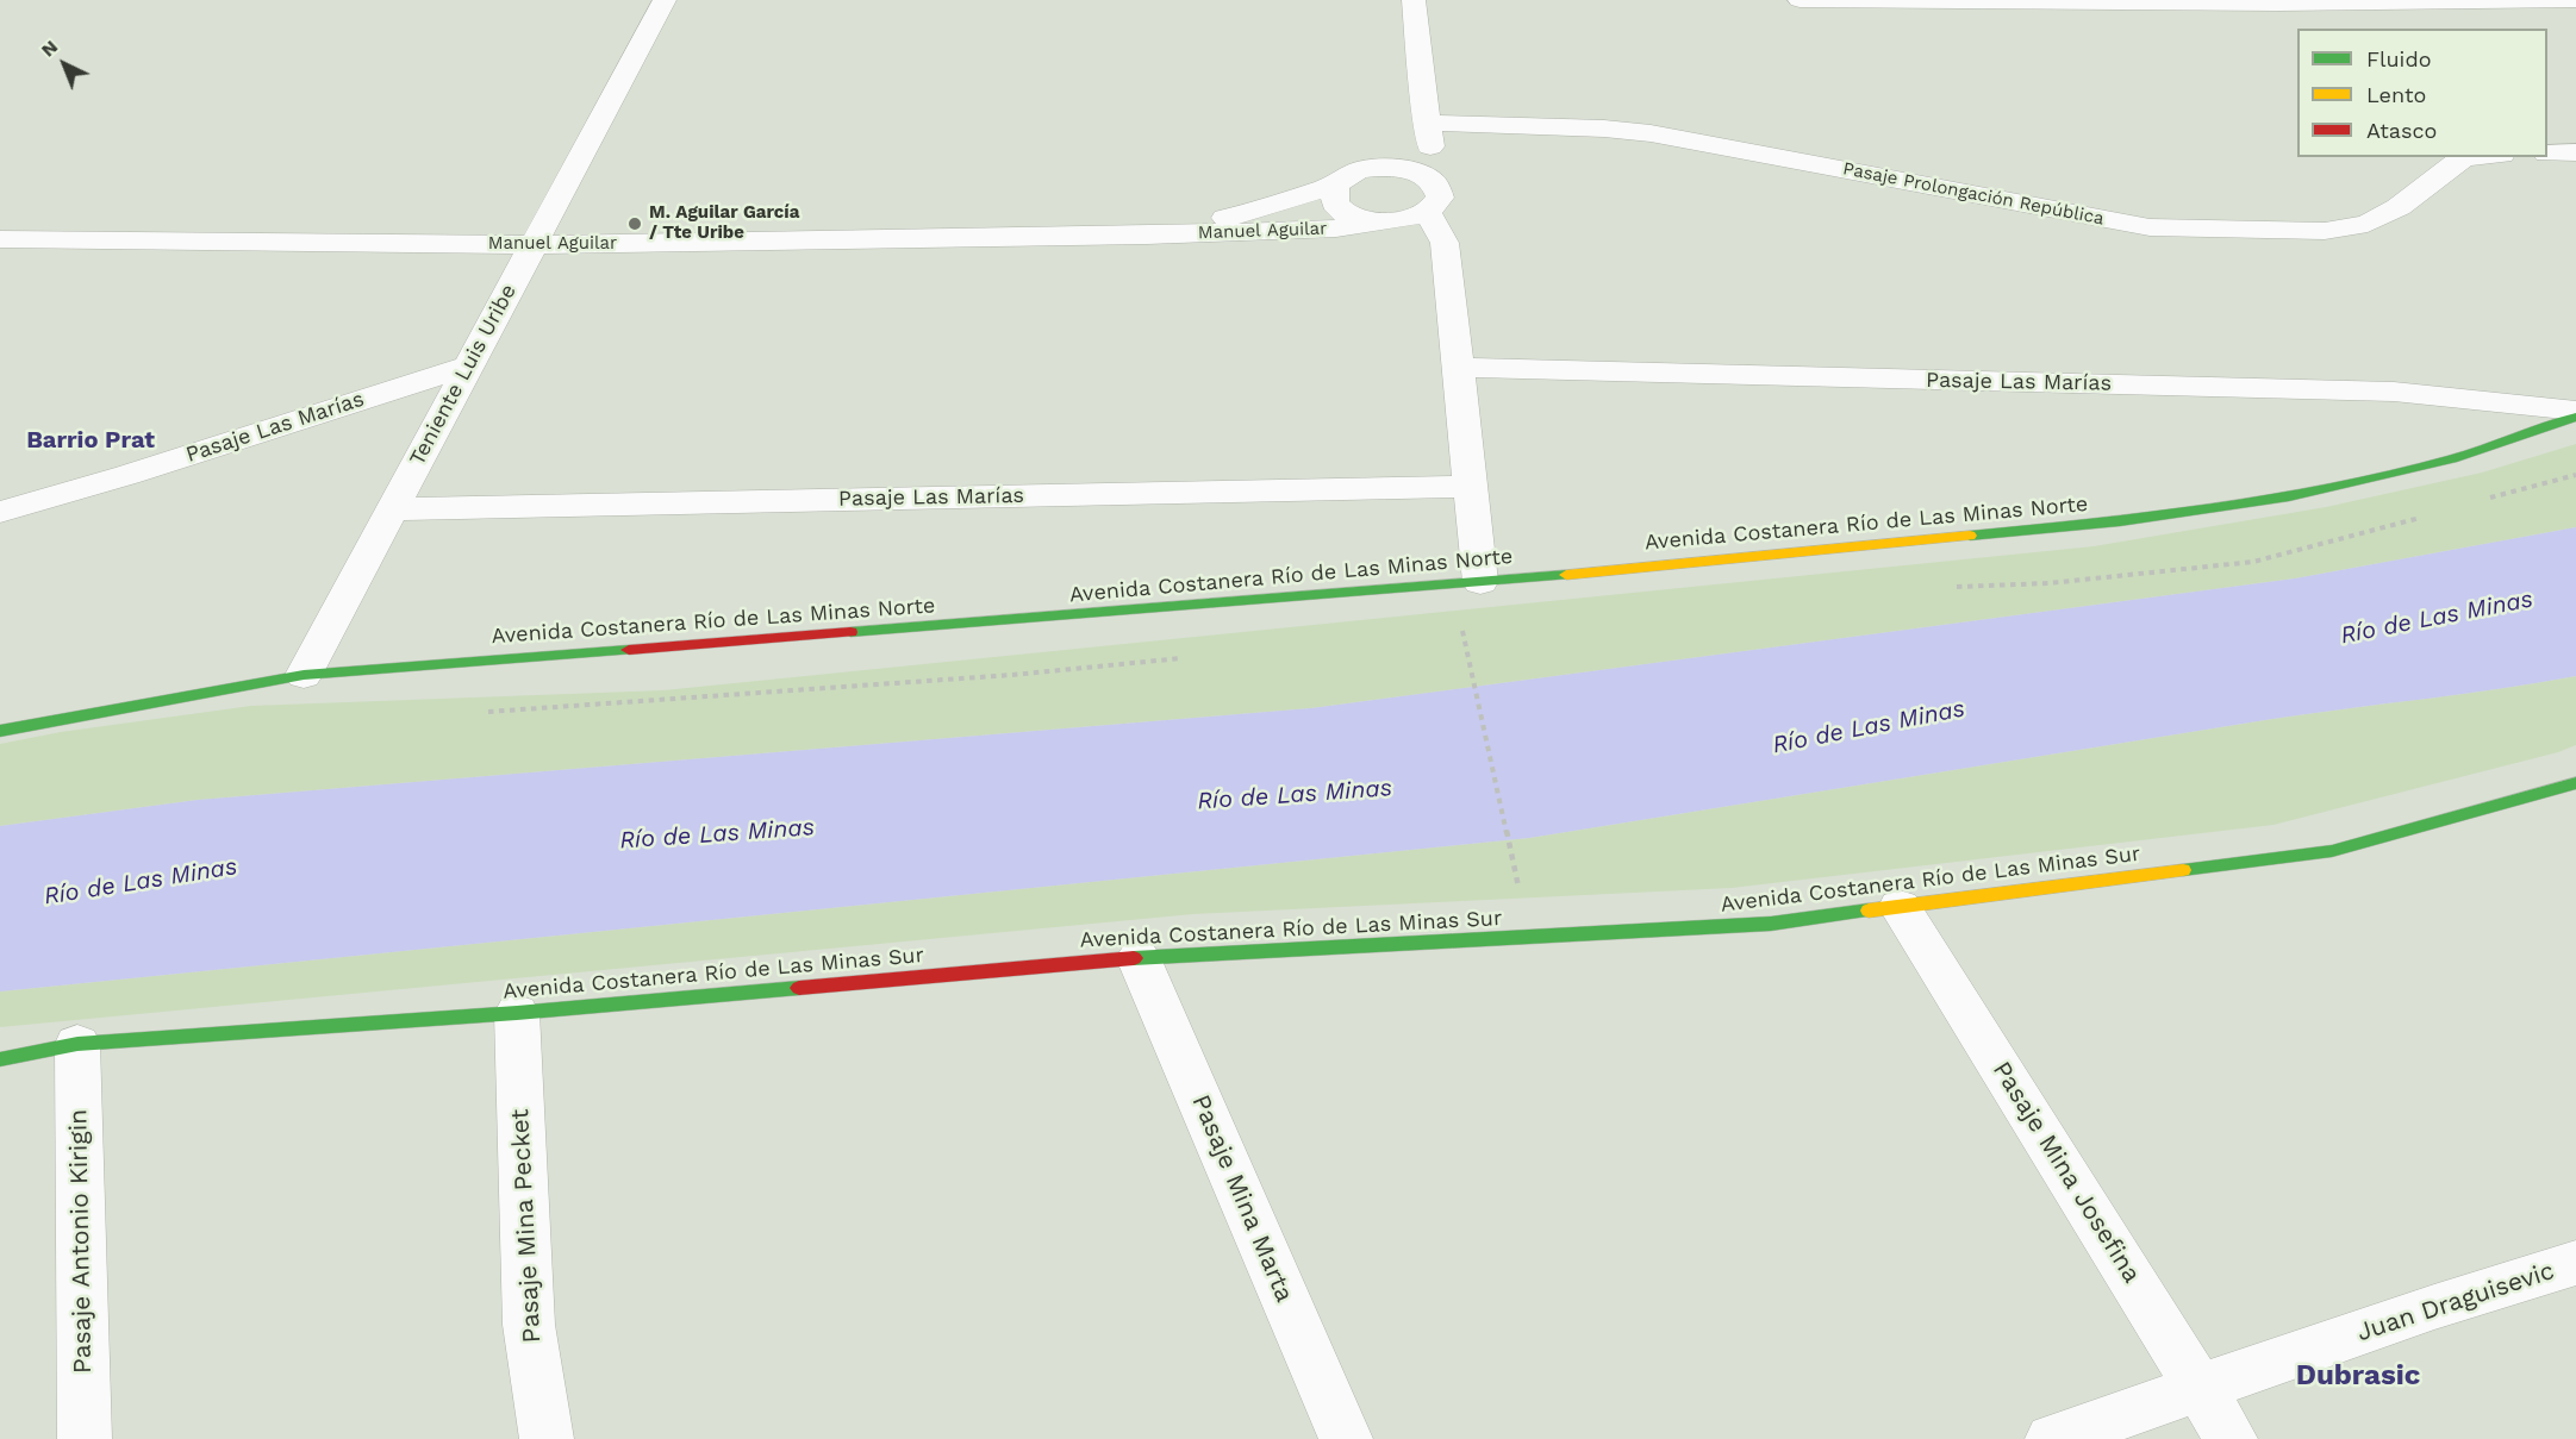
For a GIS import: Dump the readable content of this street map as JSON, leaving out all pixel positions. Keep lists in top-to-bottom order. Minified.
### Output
{"streets":{"street":["Pasaje Prolongación República","Manuel Aguilar","Teniente Luis Uribe","Pasaje Las Marías","Avenida Costanera Río de Las Minas Norte","Avenida Costanera Río de Las Minas Sur","Pasaje Mina Josefina","Pasaje Mina Marta","Pasaje Mina Pecket","Pasaje Antonio Kirigin","Juan Draguisevic"]},"crossings":[["Manuel Aguilar","Teniente Luis Uribe"],["Teniente Luis Uribe","Pasaje Las Marías"],["Teniente Luis Uribe","Avenida Costanera Río de Las Minas Norte"],["Pasaje Las Marías","Avenida Costanera Río de Las Minas Norte"],["Avenida Costanera Río de Las Minas Sur","Pasaje Mina Josefina"],["Avenida Costanera Río de Las Minas Sur","Pasaje Mina Marta"],["Avenida Costanera Río de Las Minas Sur","Pasaje Mina Pecket"],["Avenida Costanera Río de Las Minas Sur","Pasaje Antonio Kirigin"],["Pasaje Mina Josefina","Juan Draguisevic"]],"districts":["Barrio Prat","Dubrasic"],"water":["Río de Las Minas"],"places":["M. Aguilar García / Tte Uribe"],"legend":["Fluido","Lento","Atasco"],"north":"top left"}
